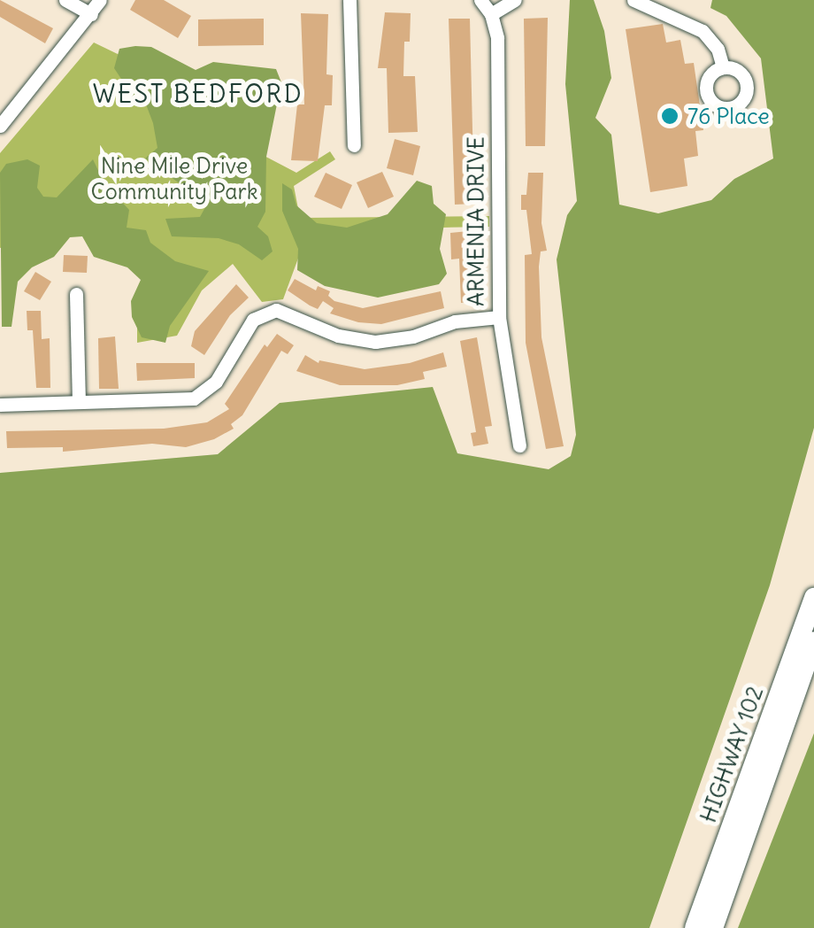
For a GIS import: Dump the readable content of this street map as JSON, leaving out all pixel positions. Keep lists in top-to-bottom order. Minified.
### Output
{"streets":{"highway":["HIGHWAY 102"],"street":["ARMENIA DRIVE"]},"districts":["WEST BEDFORD"],"parks":["Nine Mile Drive Community Park"],"places":["76 Place"]}
